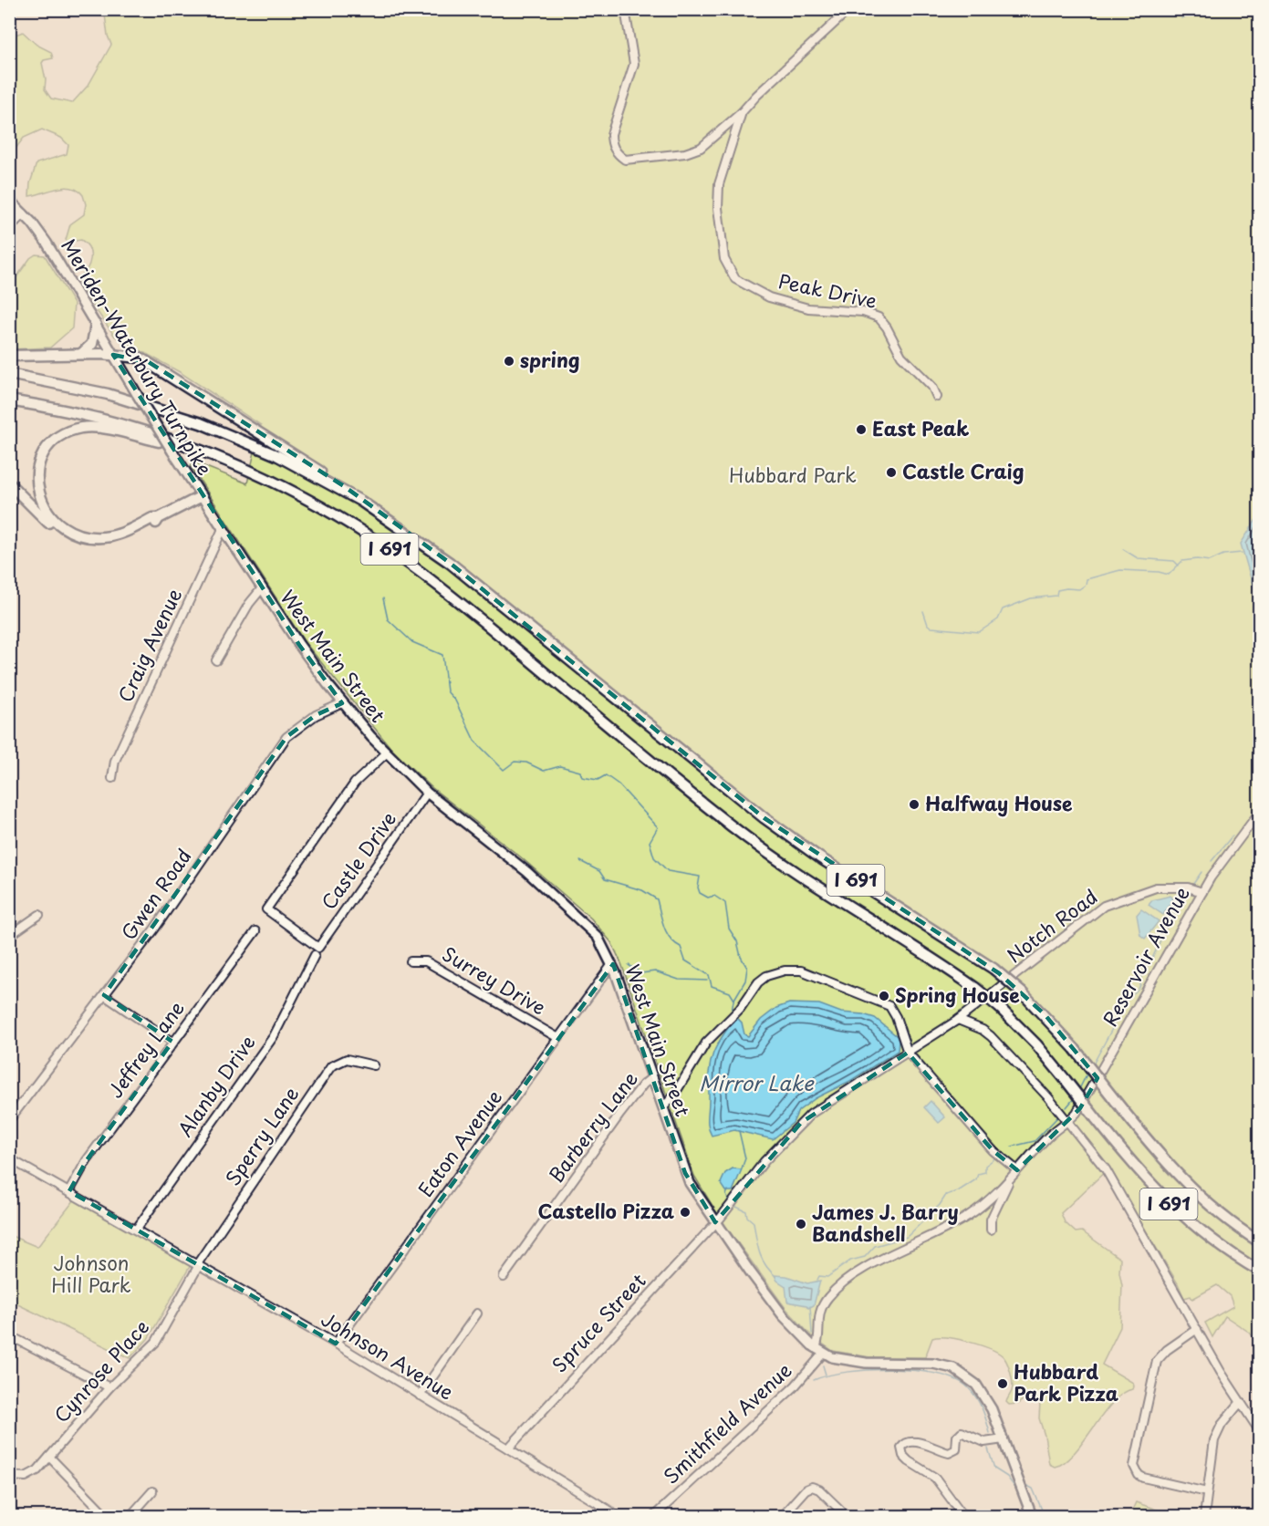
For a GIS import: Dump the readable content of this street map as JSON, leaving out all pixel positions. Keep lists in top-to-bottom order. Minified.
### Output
{"streets":{"highway":["I 691"],"main road":["Meriden-Waterbury Turnpike","West Main Street"],"street":["Peak Drive","Craig Avenue","Castle Drive","Gwen Road","Notch Road","Reservoir Avenue","Surrey Drive","Jeffrey Lane","Alanby Drive","Barberry Lane","Sperry Lane","Eaton Avenue","Spruce Street","Johnson Avenue","Cynrose Place","Smithfield Avenue"]},"crossings":[["Meriden-Waterbury Turnpike","Craig Avenue"],["Meriden-Waterbury Turnpike","West Main Street"],["West Main Street","Castle Drive"],["West Main Street","Gwen Road"],["West Main Street","Notch Road"],["West Main Street","Barberry Lane"],["West Main Street","Eaton Avenue"],["West Main Street","Spruce Street"],["West Main Street","Smithfield Avenue"],["Notch Road","Reservoir Avenue"],["Notch Road","Spruce Street"],["Surrey Drive","Eaton Avenue"],["Jeffrey Lane","Johnson Avenue"],["Alanby Drive","Johnson Avenue"],["Sperry Lane","Johnson Avenue"],["Sperry Lane","Cynrose Place"],["Eaton Avenue","Johnson Avenue"],["Spruce Street","Johnson Avenue"],["Johnson Avenue","Cynrose Place"]],"water":["Mirror Lake"],"parks":["Hubbard Park","Johnson Hill Park"],"places":["spring","East Peak","Castle Craig","Halfway House","Spring House","Castello Pizza","James J. Barry Bandshell","Hubbard Park Pizza"]}
